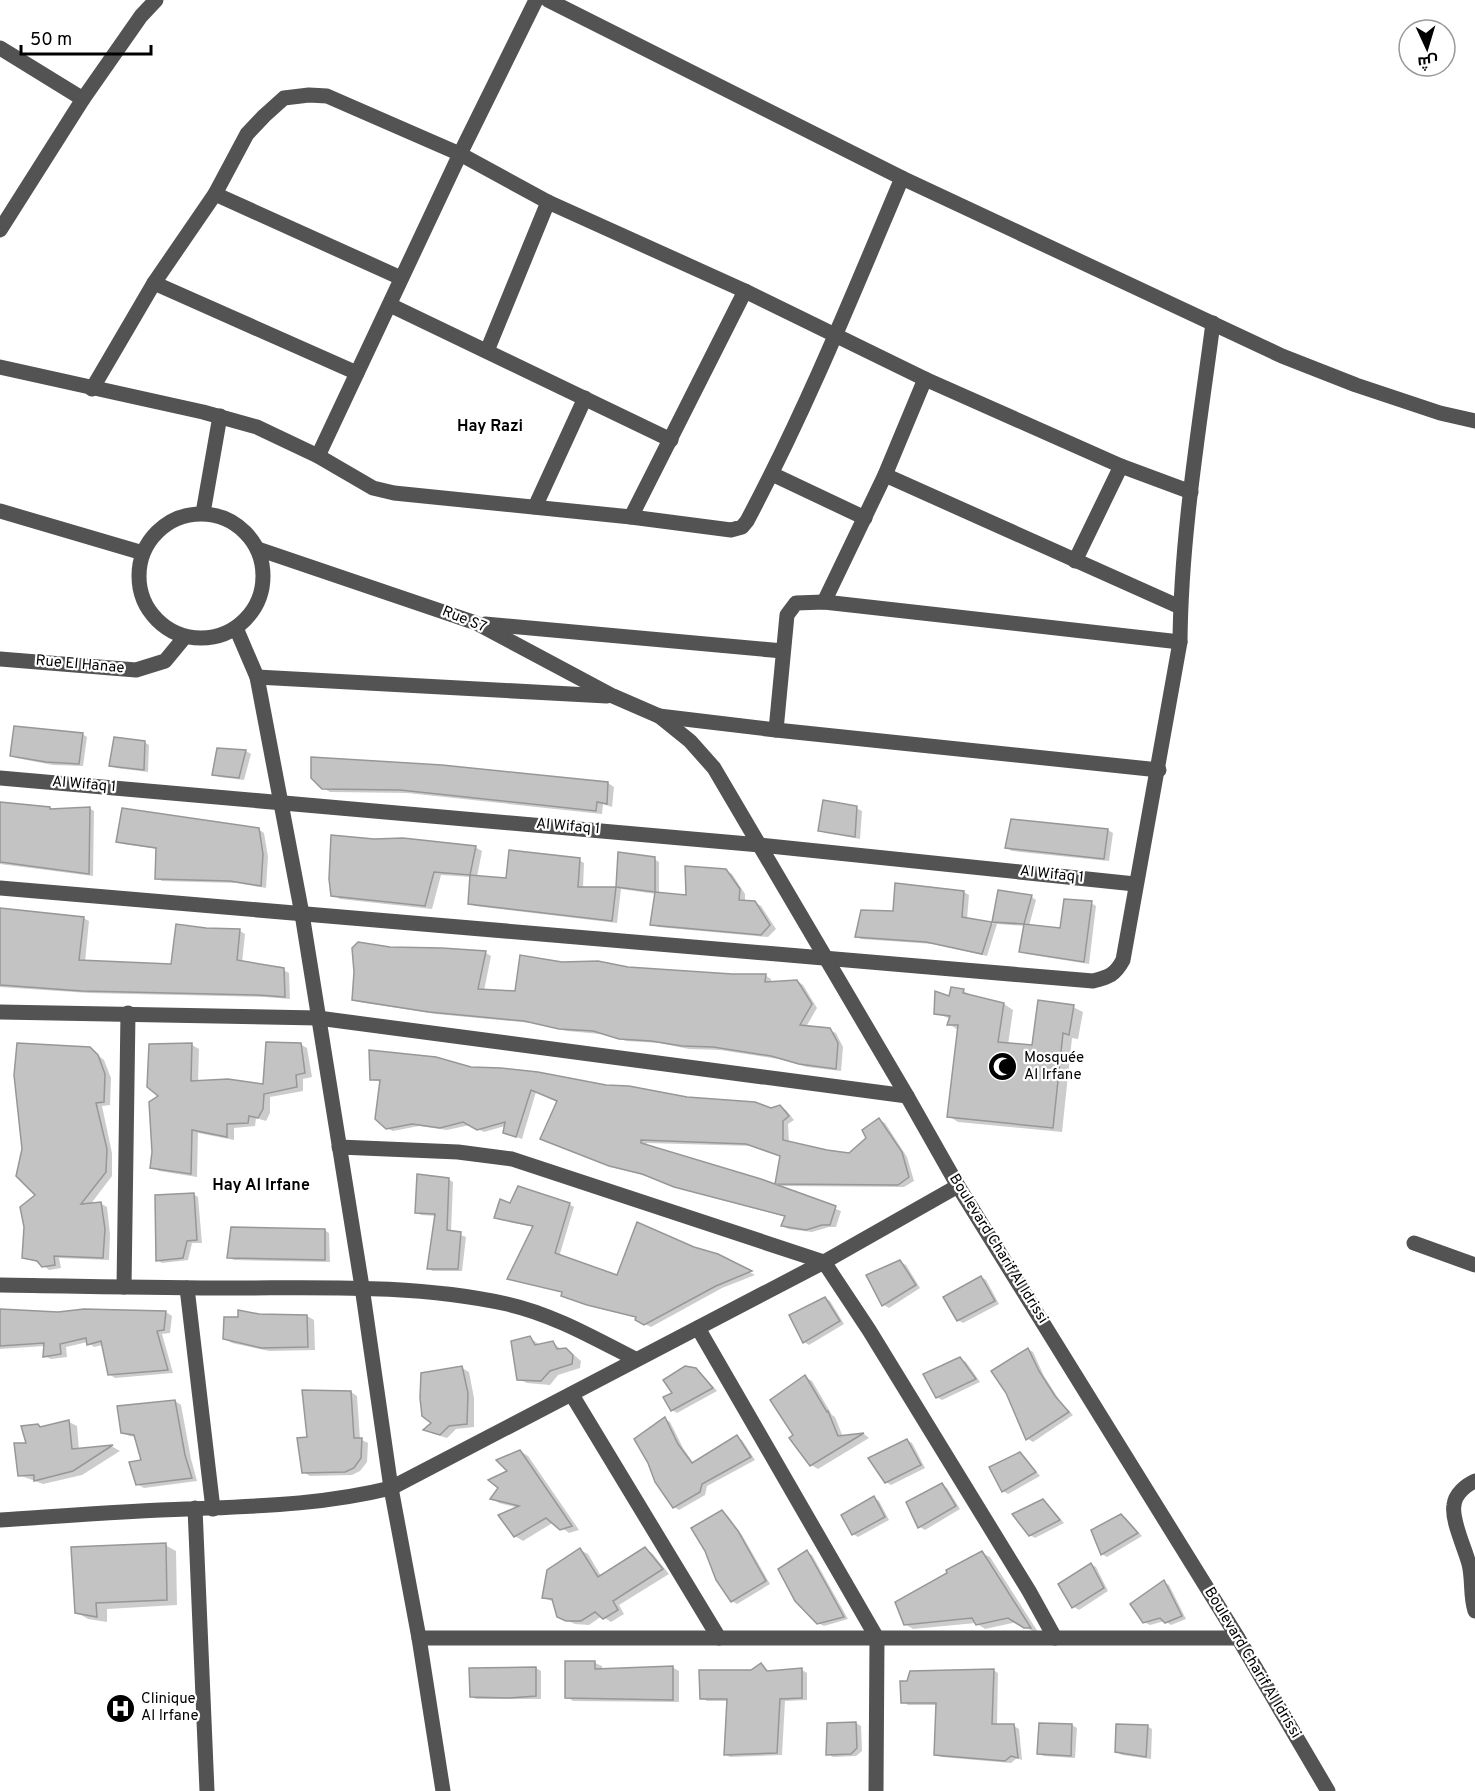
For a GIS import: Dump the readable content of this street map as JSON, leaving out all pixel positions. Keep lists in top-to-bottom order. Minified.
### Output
{"streets":{"street":["Rue S7","Rue El Hanae","Al Wifaq 1","Boulevard Charif Al Idrissi"]},"crossings":[["Rue S7","Rue El Hanae"],["Rue S7","Boulevard Charif Al Idrissi"],["Al Wifaq 1","Boulevard Charif Al Idrissi"]],"districts":["Hay Razi","Hay Al Irfane"],"places":{"mosque":["Mosquée Al Irfane"],"hospital":["Clinique Al Irfane"]},"scale_bar":"50 m","north":"bottom"}
